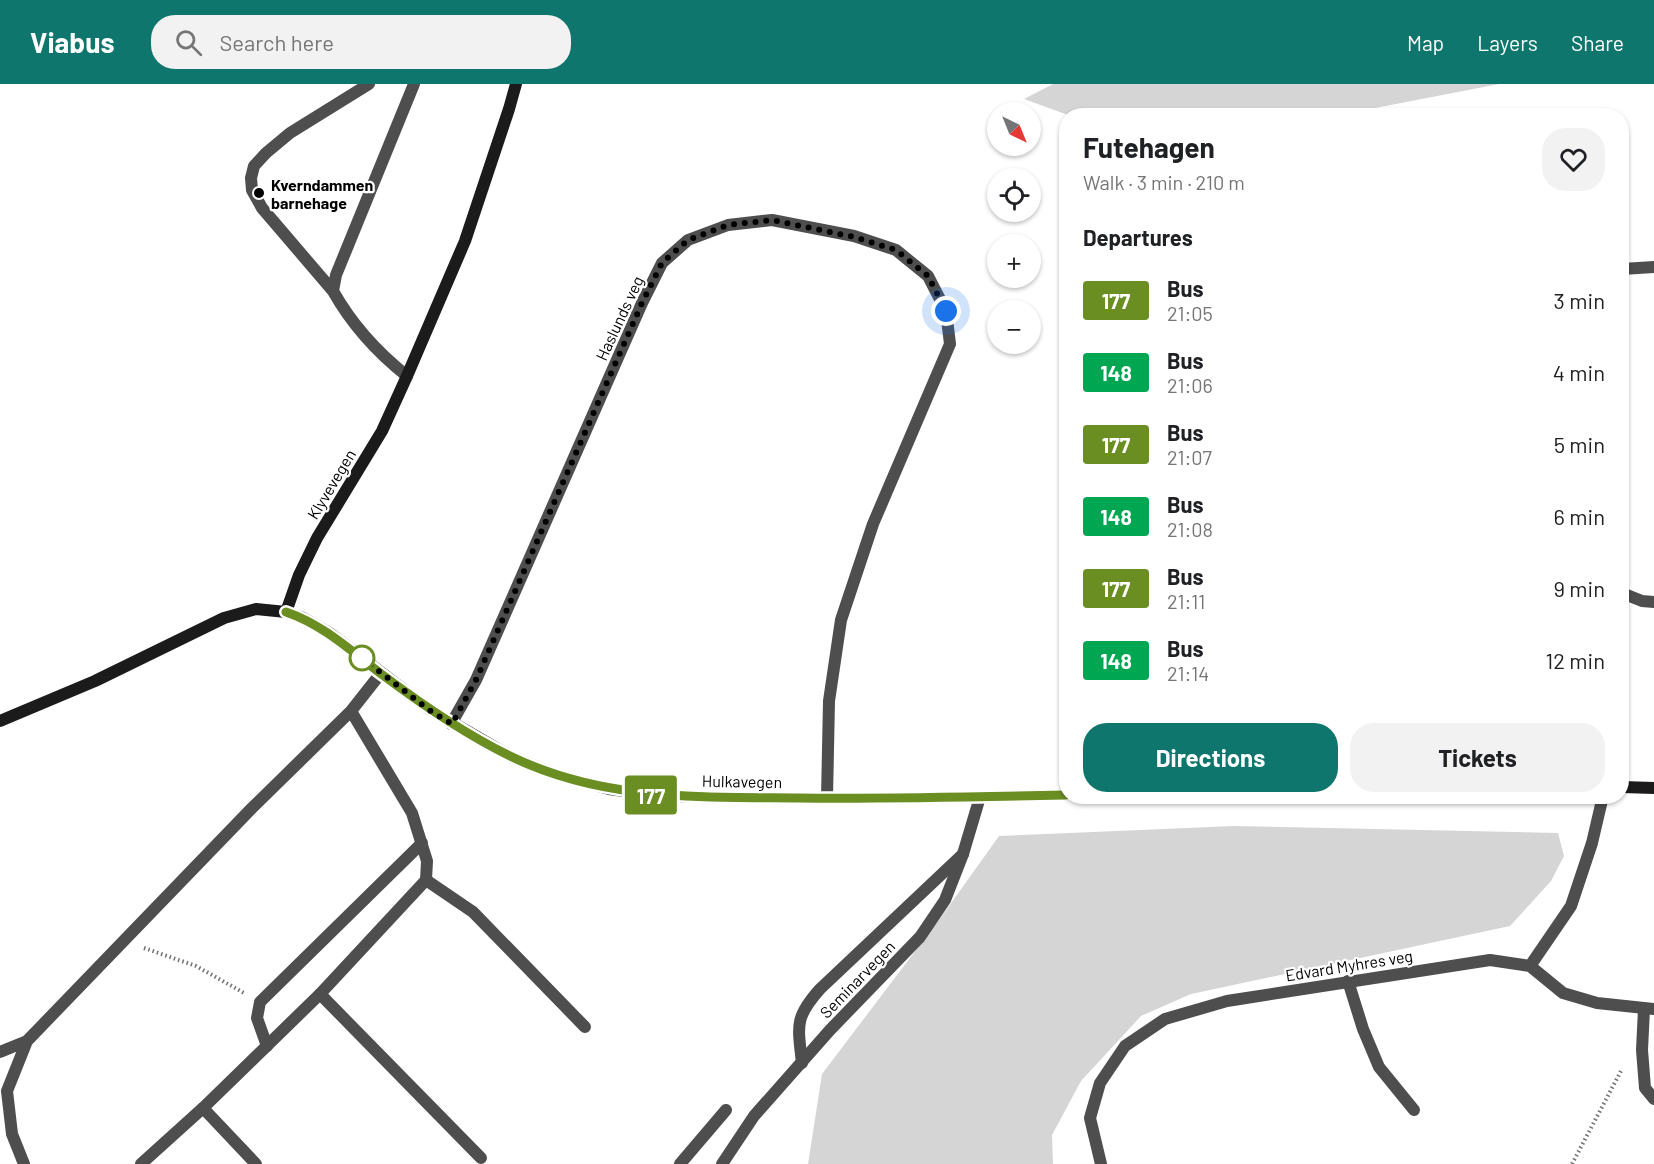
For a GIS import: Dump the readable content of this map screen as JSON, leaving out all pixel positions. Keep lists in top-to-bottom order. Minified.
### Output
{"streets":{"main road":["Klyvevegen","Hulkavegen"],"street":["Haslunds veg","Edvard Myhres veg","Seminarvegen"]},"crossings":[["Haslunds veg","Hulkavegen"],["Klyvevegen","Hulkavegen"],["Hulkavegen","Seminarvegen"]],"places":["Kverndammen barnehage"],"lines":["bus line 177"],"north":"bottom right","page":{"header":"Viabus","search":"Search here","nav":["Map","Layers","Share"],"on_map":"177","map_buttons":["+","−"],"heading":[["Futehagen","Walk · 3 min · 210 m"],"Departures"],"list":[{"mark":"177","name":"Bus","note":"21:05","value":"3 min"},{"mark":"148","name":"Bus","note":"21:06","value":"4 min"},{"mark":"177","name":"Bus","note":"21:07","value":"5 min"},{"mark":"148","name":"Bus","note":"21:08","value":"6 min"},{"mark":"177","name":"Bus","note":"21:11","value":"9 min"},{"mark":"148","name":"Bus","note":"21:14","value":"12 min"}],"buttons":["Directions","Tickets"]}}
